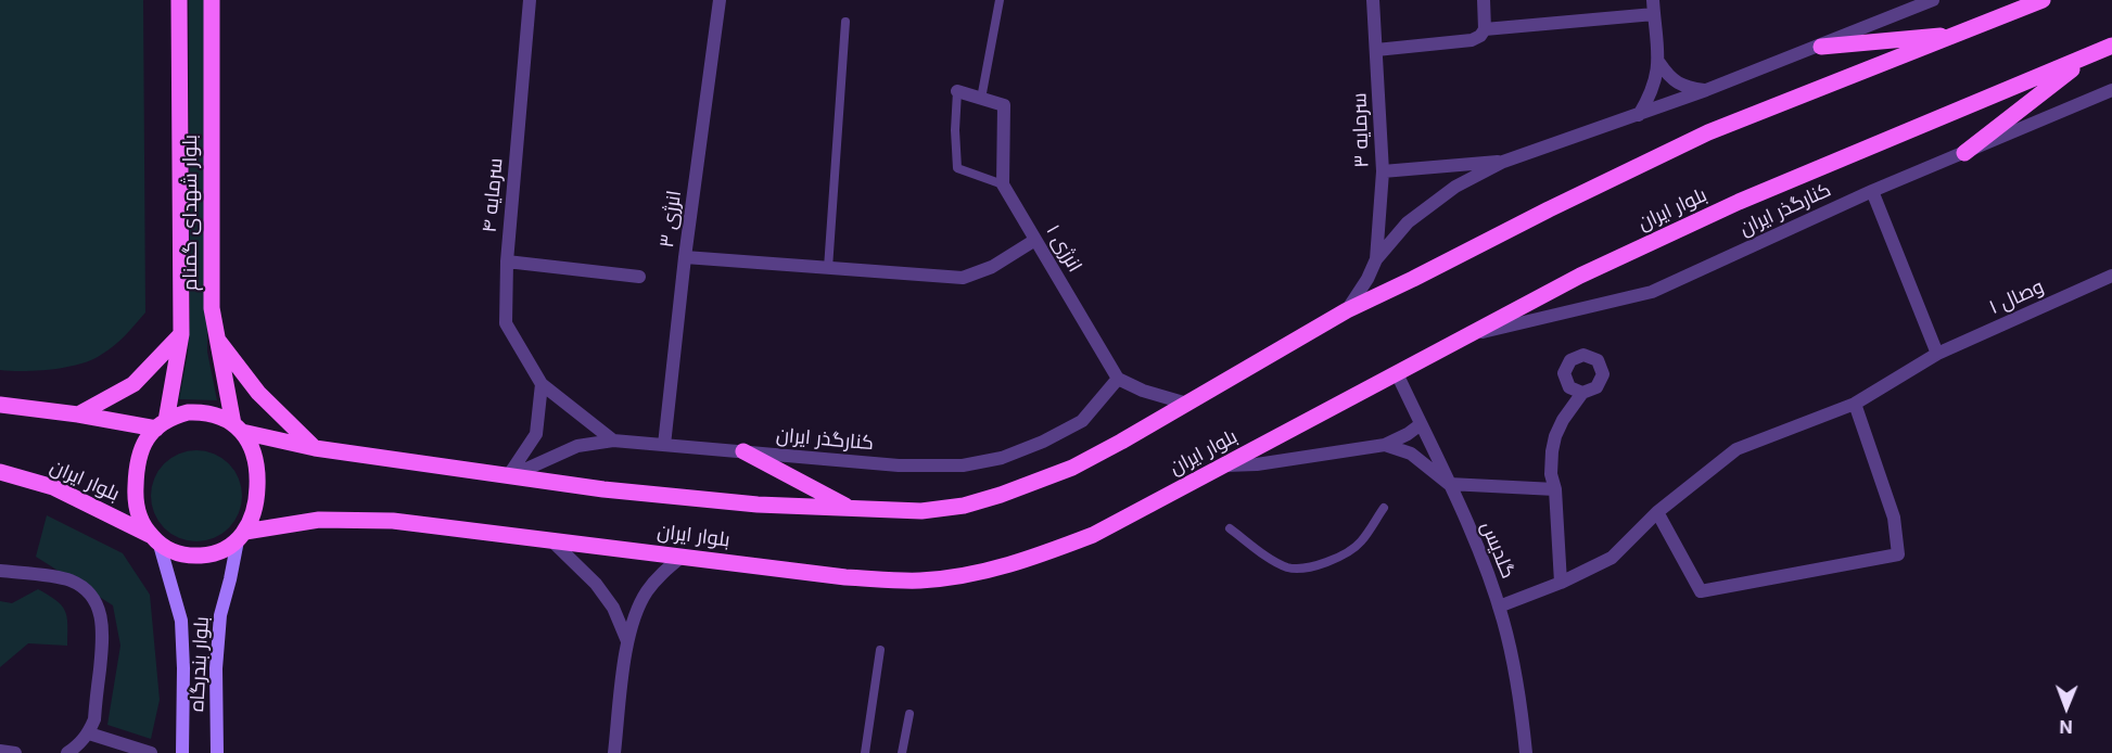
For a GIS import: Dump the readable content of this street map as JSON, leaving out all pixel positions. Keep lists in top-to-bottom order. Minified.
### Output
{"streets":{"main road":["بلوار ایران","بلوار شهدای گمنام"],"street":["سرمایه ۳","سرمایه ۴","کنارگذر ایران","انرژی ۳","انرژی ۱","وصال ۱","گلدیس","بلوار بندرگاه"]},"crossings":[["بلوار ایران","کنارگذر ایران"],["بلوار ایران","بلوار شهدای گمنام"],["بلوار ایران","گلدیس"],["بلوار ایران","بلوار بندرگاه"],["کنارگذر ایران","انرژی ۳"],["کنارگذر ایران","انرژی ۱"],["بلوار شهدای گمنام","بلوار بندرگاه"],["وصال ۱","گلدیس"]],"north":"bottom"}
